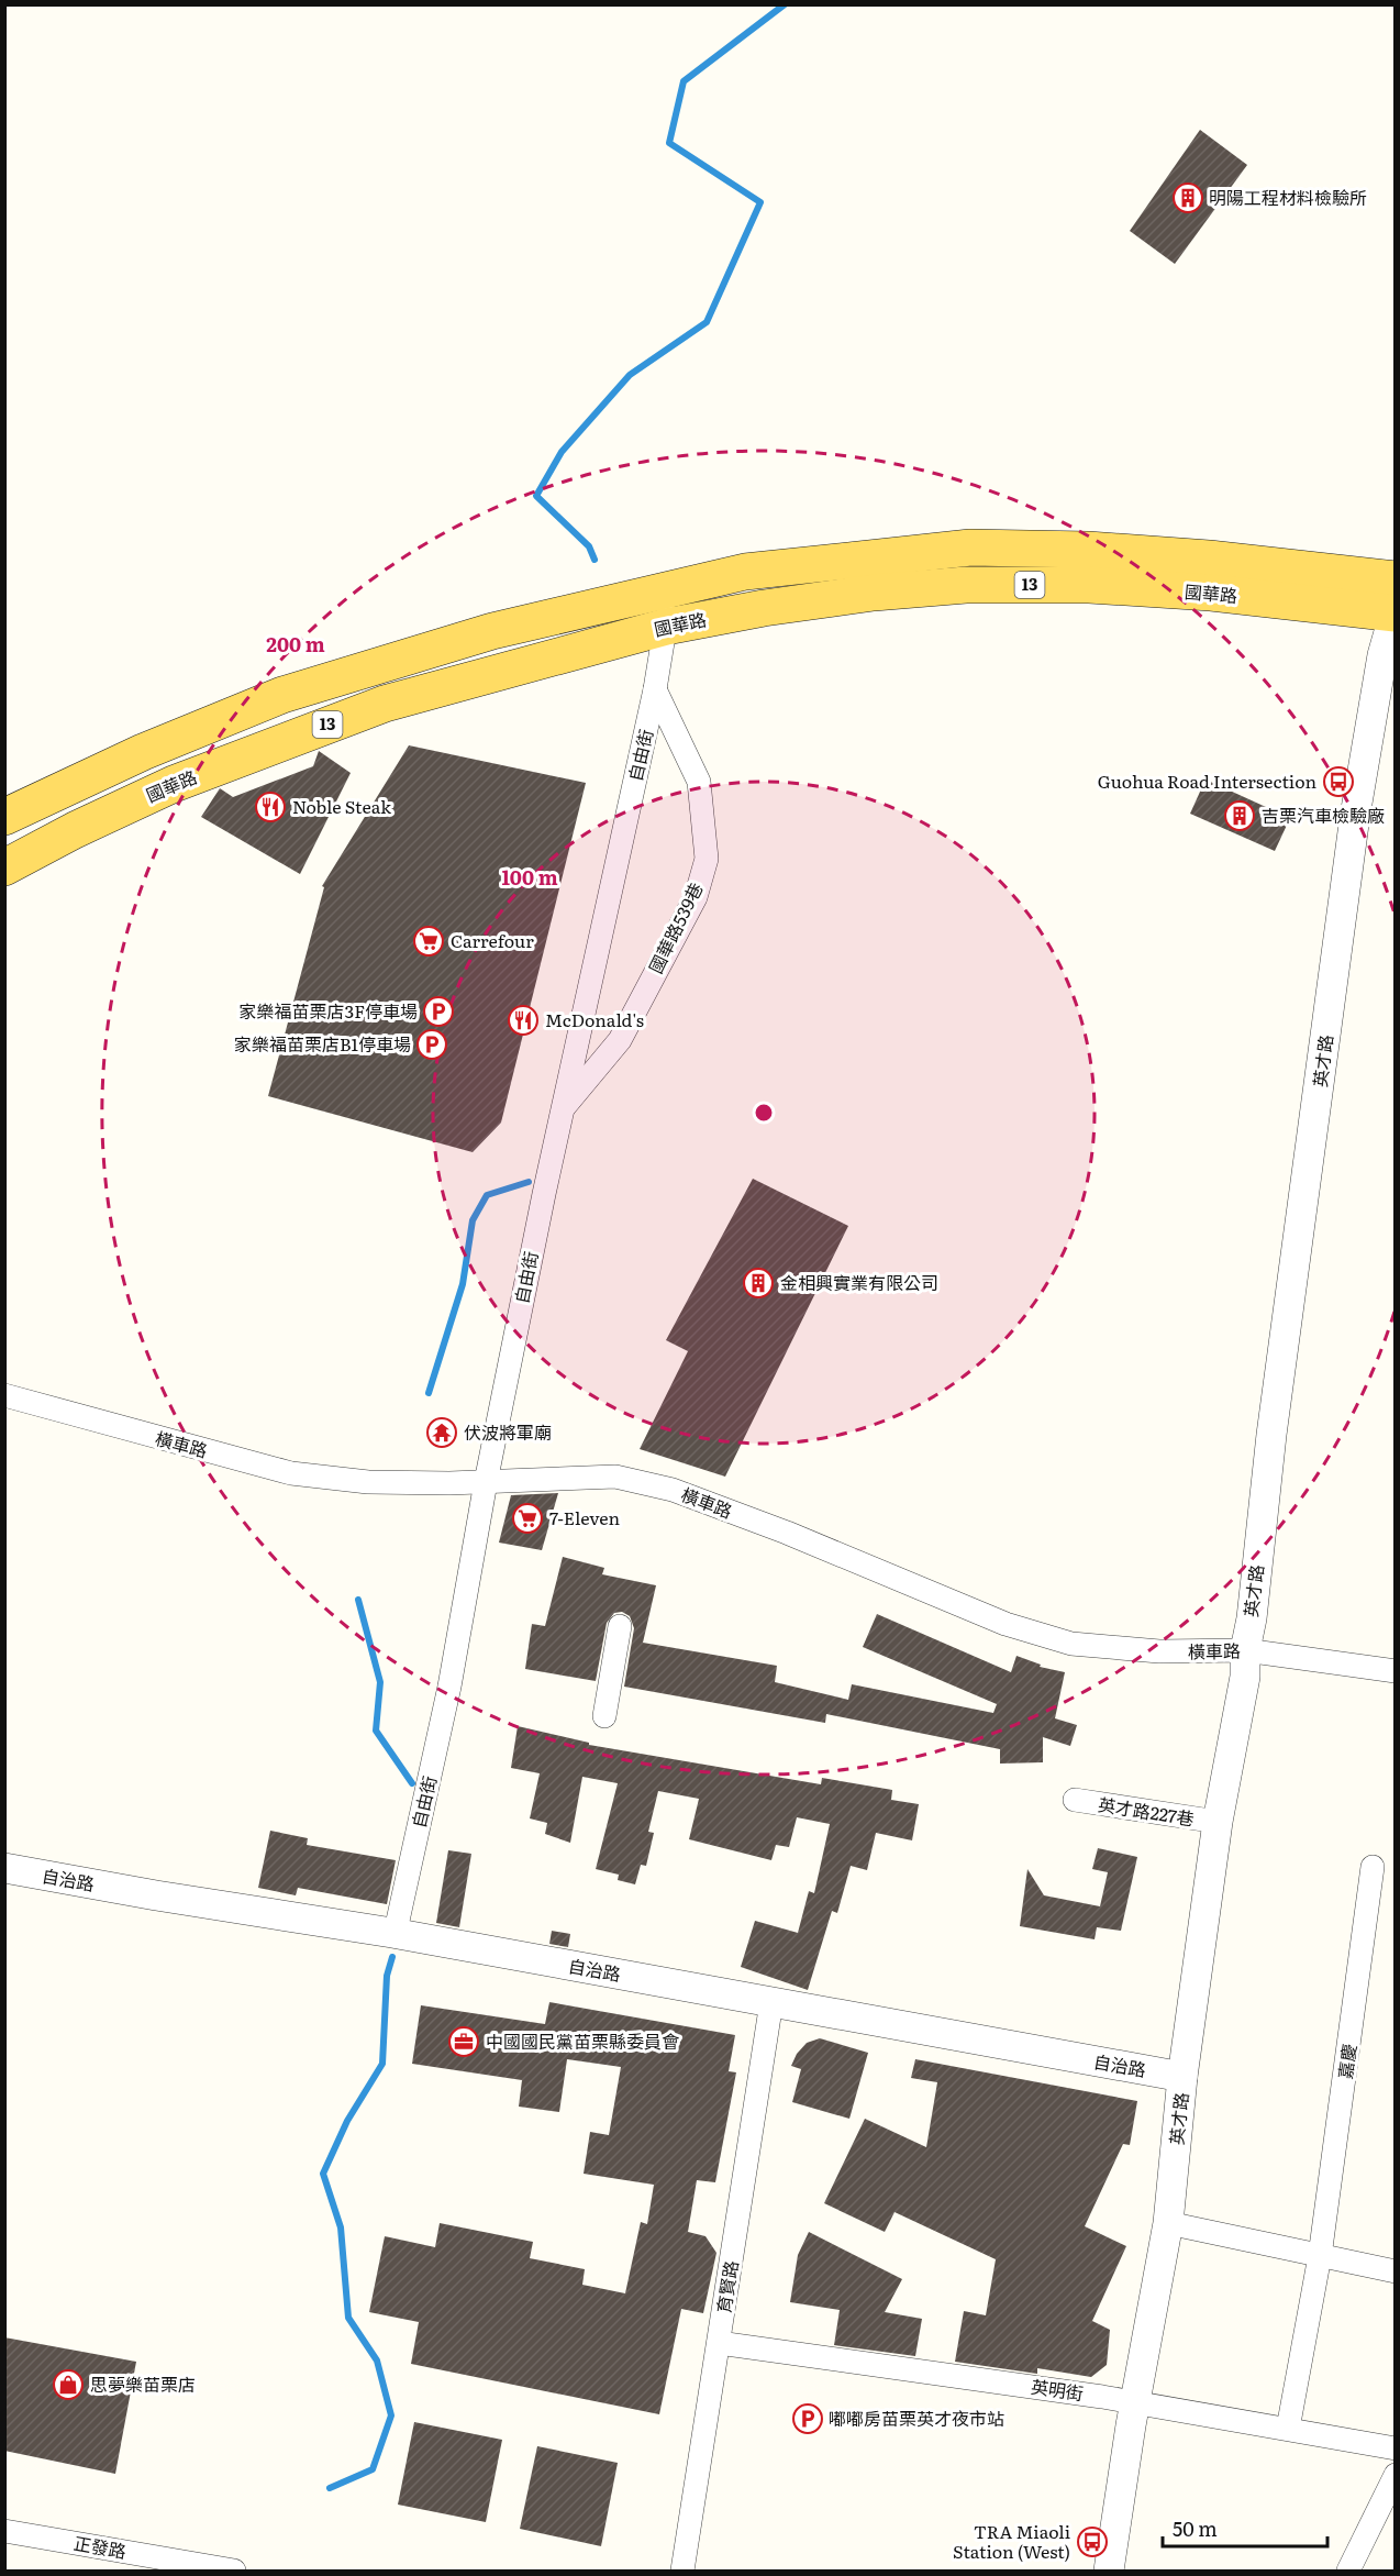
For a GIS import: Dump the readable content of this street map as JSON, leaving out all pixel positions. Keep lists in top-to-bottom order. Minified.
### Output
{"streets":{"main road":["13","國華路"],"street":["自由街","國華路539巷","英才路","橫車路","英才路227巷","自治路","嘉慶","育賢路","英明街","正發路"]},"crossings":[["國華路","自由街"],["國華路","英才路"],["自由街","國華路539巷"],["自由街","橫車路"],["自由街","自治路"],["英才路","橫車路"],["英才路","英才路227巷"],["英才路","自治路"],["英才路","英明街"],["自治路","育賢路"],["嘉慶","英明街"],["育賢路","英明街"]],"places":{"building":["明陽工程材料檢驗所","吉栗汽車檢驗廠","金相興實業有限公司"],"bus stop":["Guohua Road Intersection","TRA Miaoli Station (West)"],"restaurant":["Noble Steak","McDonald's"],"supermarket":["Carrefour","7-Eleven"],"parking":["家樂福苗栗店3F停車場","家樂福苗栗店B1停車場","嘟嘟房苗栗英才夜市站"],"temple":["伏波將軍廟"],"office":["中國國民黨苗栗縣委員會"],"shop":["思夢樂苗栗店"]},"scale_bar":"50 m","rings":["200 m","100 m"]}
